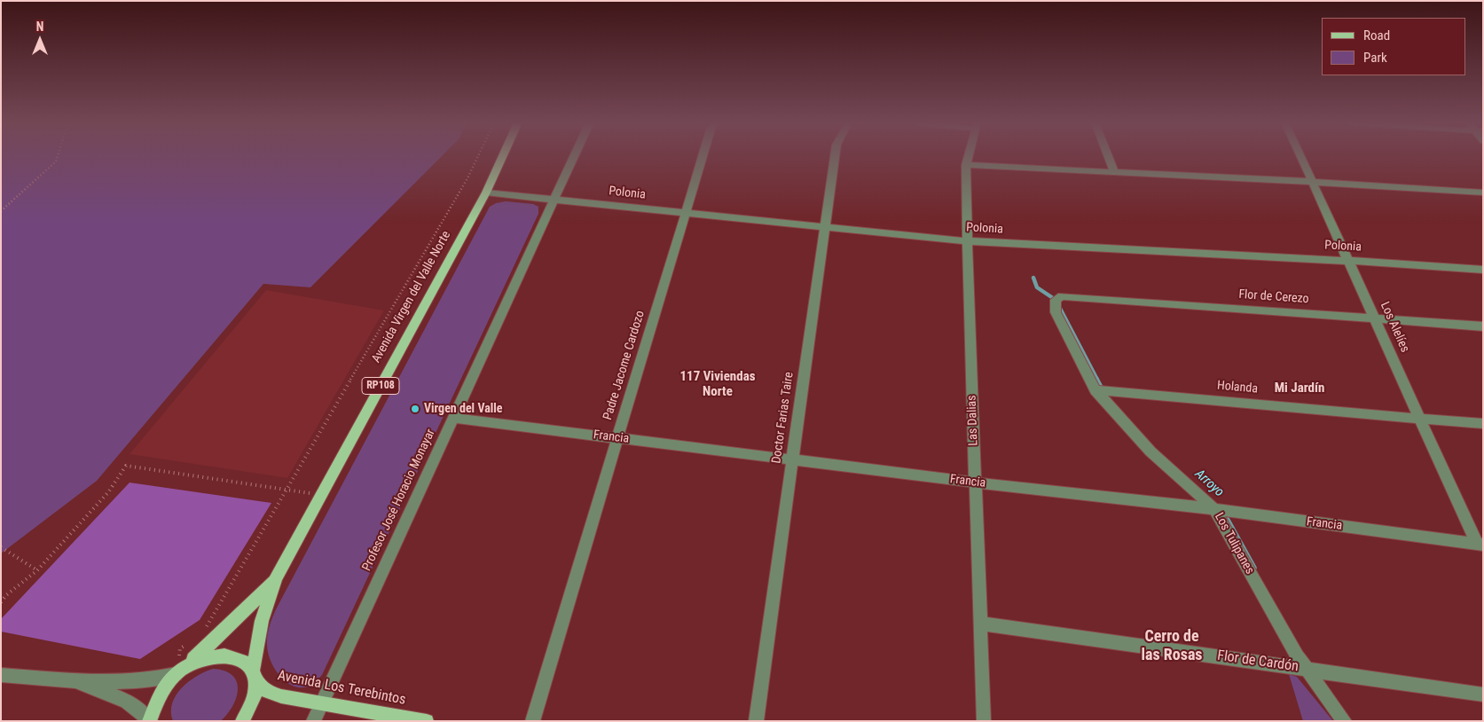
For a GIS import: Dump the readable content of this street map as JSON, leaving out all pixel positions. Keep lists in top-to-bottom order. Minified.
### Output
{"streets":{"main road":["Avenida Virgen del Valle Norte","RP108","Avenida Los Terebintos"],"street":["Polonia","Flor de Cerezo","Los Alelíes","Padre Jacome Cardozo","Holanda","Doctor Farias Taire","Las Dalias","Francia","Profesor José Horacio Monayar","Los Tulipanes","Flor de Cardón"]},"crossings":[["Polonia","Avenida Virgen del Valle Norte"],["Polonia","Los Alelíes"],["Polonia","Padre Jacome Cardozo"],["Polonia","Doctor Farias Taire"],["Polonia","Las Dalias"],["Polonia","Profesor José Horacio Monayar"],["Avenida Virgen del Valle Norte","RP108"],["Avenida Virgen del Valle Norte","Avenida Los Terebintos"],["Flor de Cerezo","Los Alelíes"],["Flor de Cerezo","Los Tulipanes"],["Los Alelíes","Holanda"],["Los Alelíes","Francia"],["Padre Jacome Cardozo","Francia"],["RP108","Avenida Los Terebintos"],["Holanda","Los Tulipanes"],["Doctor Farias Taire","Francia"],["Las Dalias","Francia"],["Las Dalias","Flor de Cardón"],["Francia","Profesor José Horacio Monayar"],["Francia","Los Tulipanes"],["Profesor José Horacio Monayar","Avenida Los Terebintos"],["Los Tulipanes","Flor de Cardón"]],"districts":["117 Viviendas Norte","Mi Jardín","Cerro de las Rosas"],"water":["Arroyo"],"places":["Virgen del Valle"],"legend":["Road","Park"],"north":"top"}
